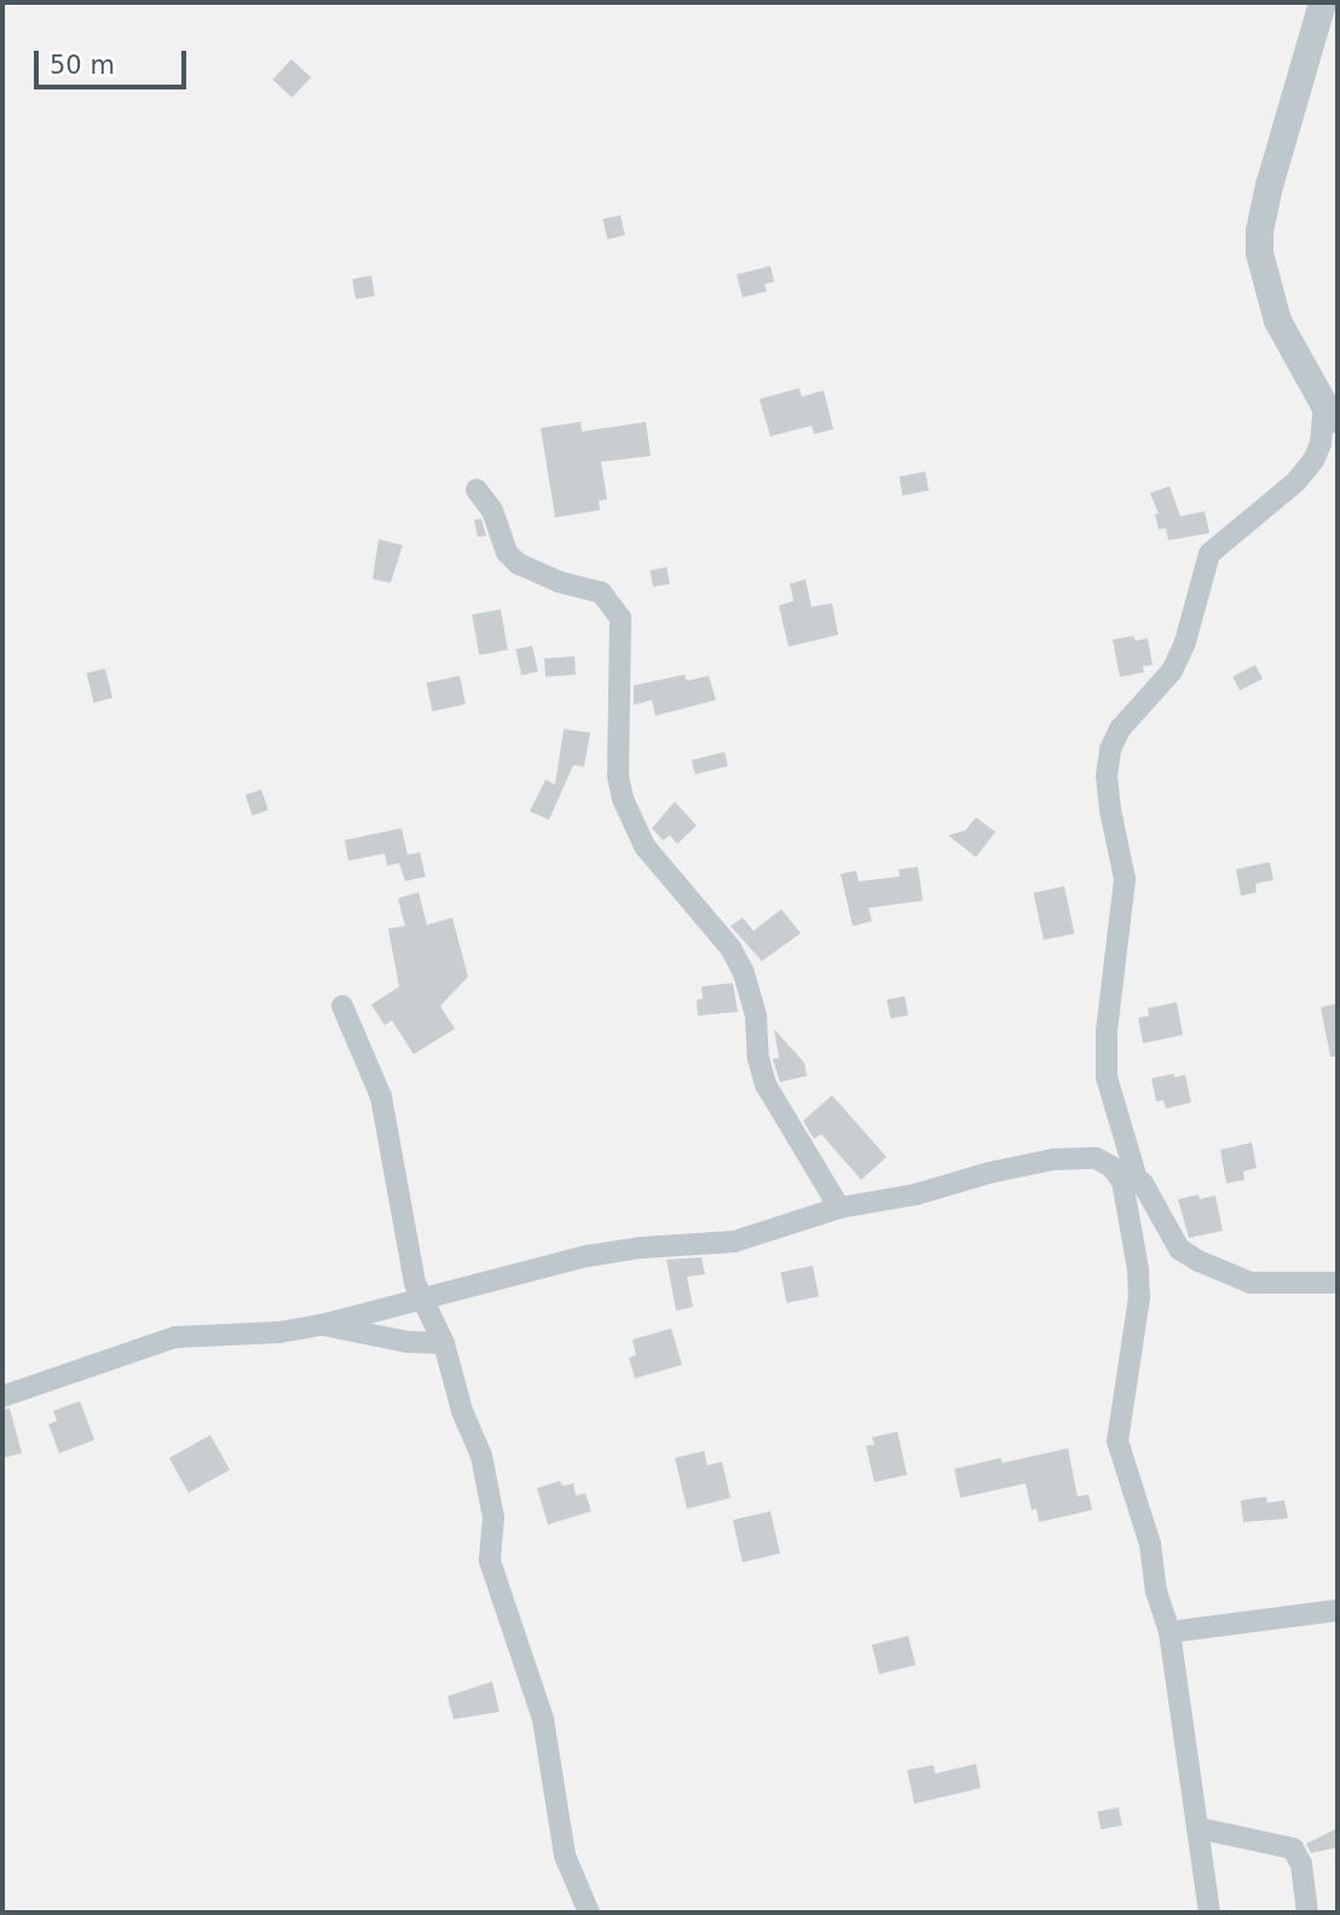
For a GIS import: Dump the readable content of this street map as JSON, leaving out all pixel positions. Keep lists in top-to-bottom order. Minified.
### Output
{"scale_bar":"50 m"}
